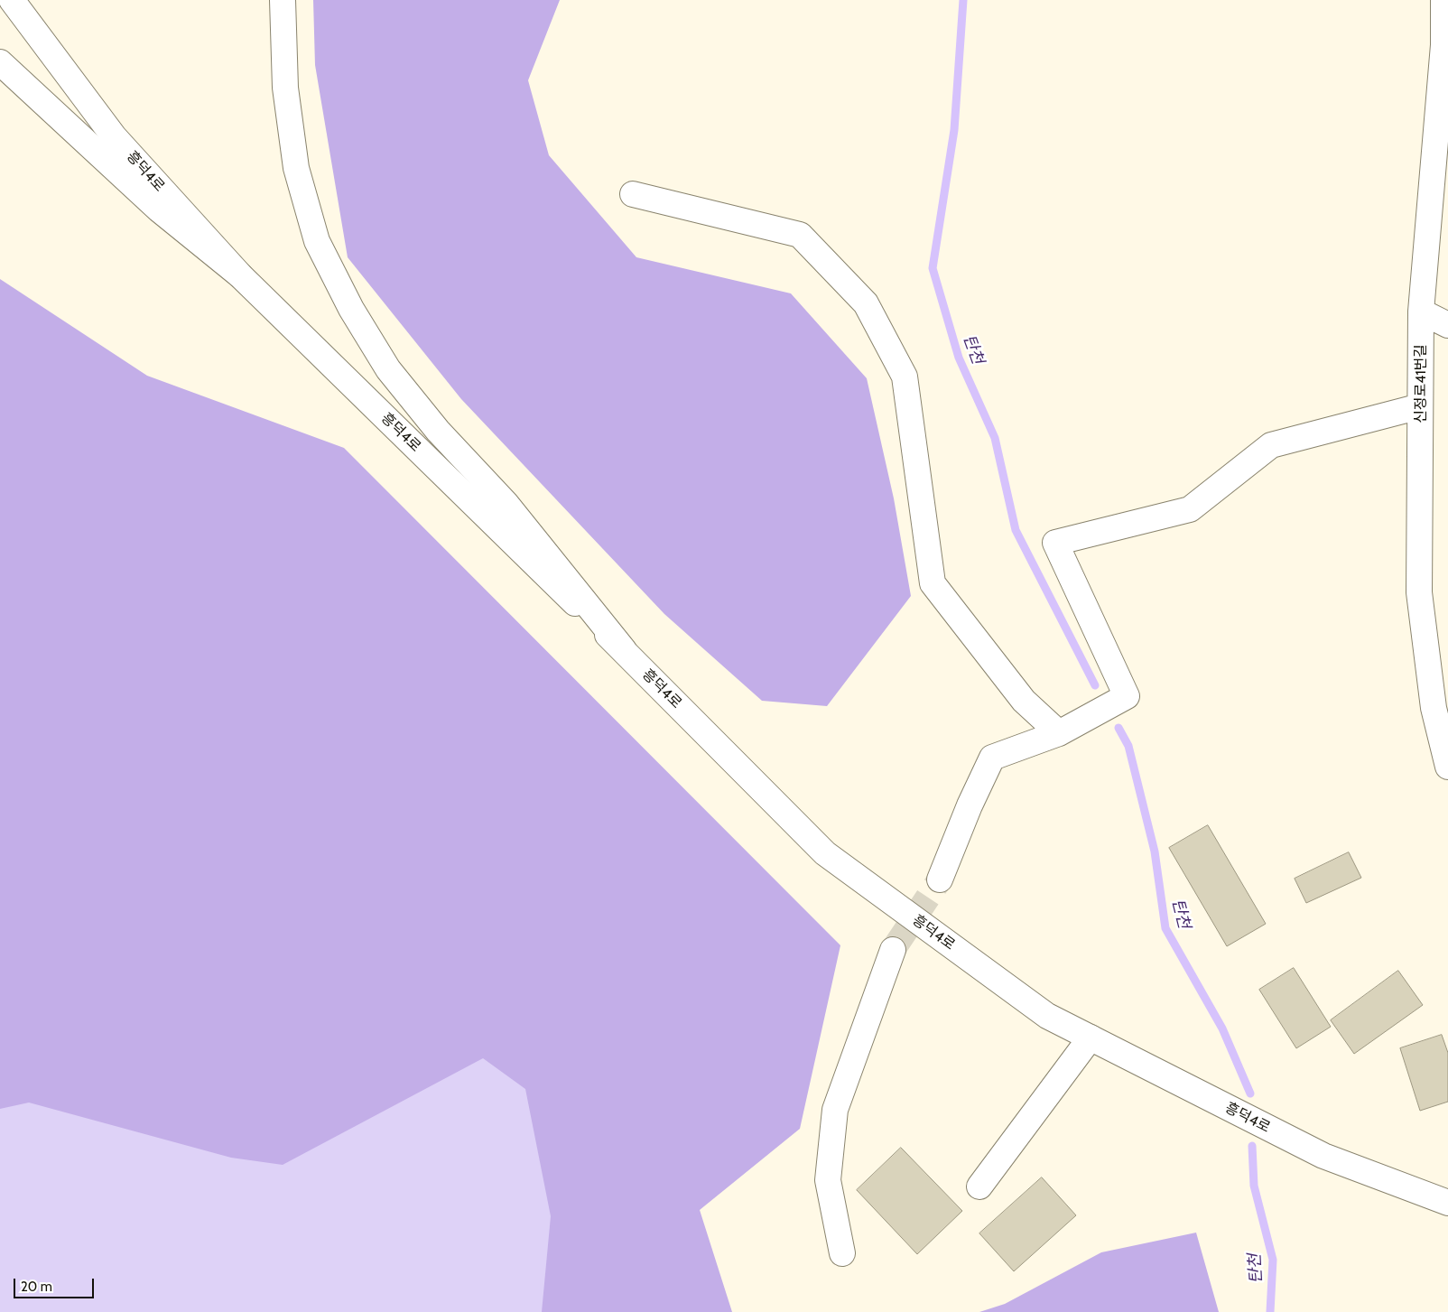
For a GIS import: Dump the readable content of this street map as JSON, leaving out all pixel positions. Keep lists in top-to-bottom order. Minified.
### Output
{"streets":{"street":["흥덕4로","신정로41번길"]},"water":["탄천"],"scale_bar":"20 m"}
